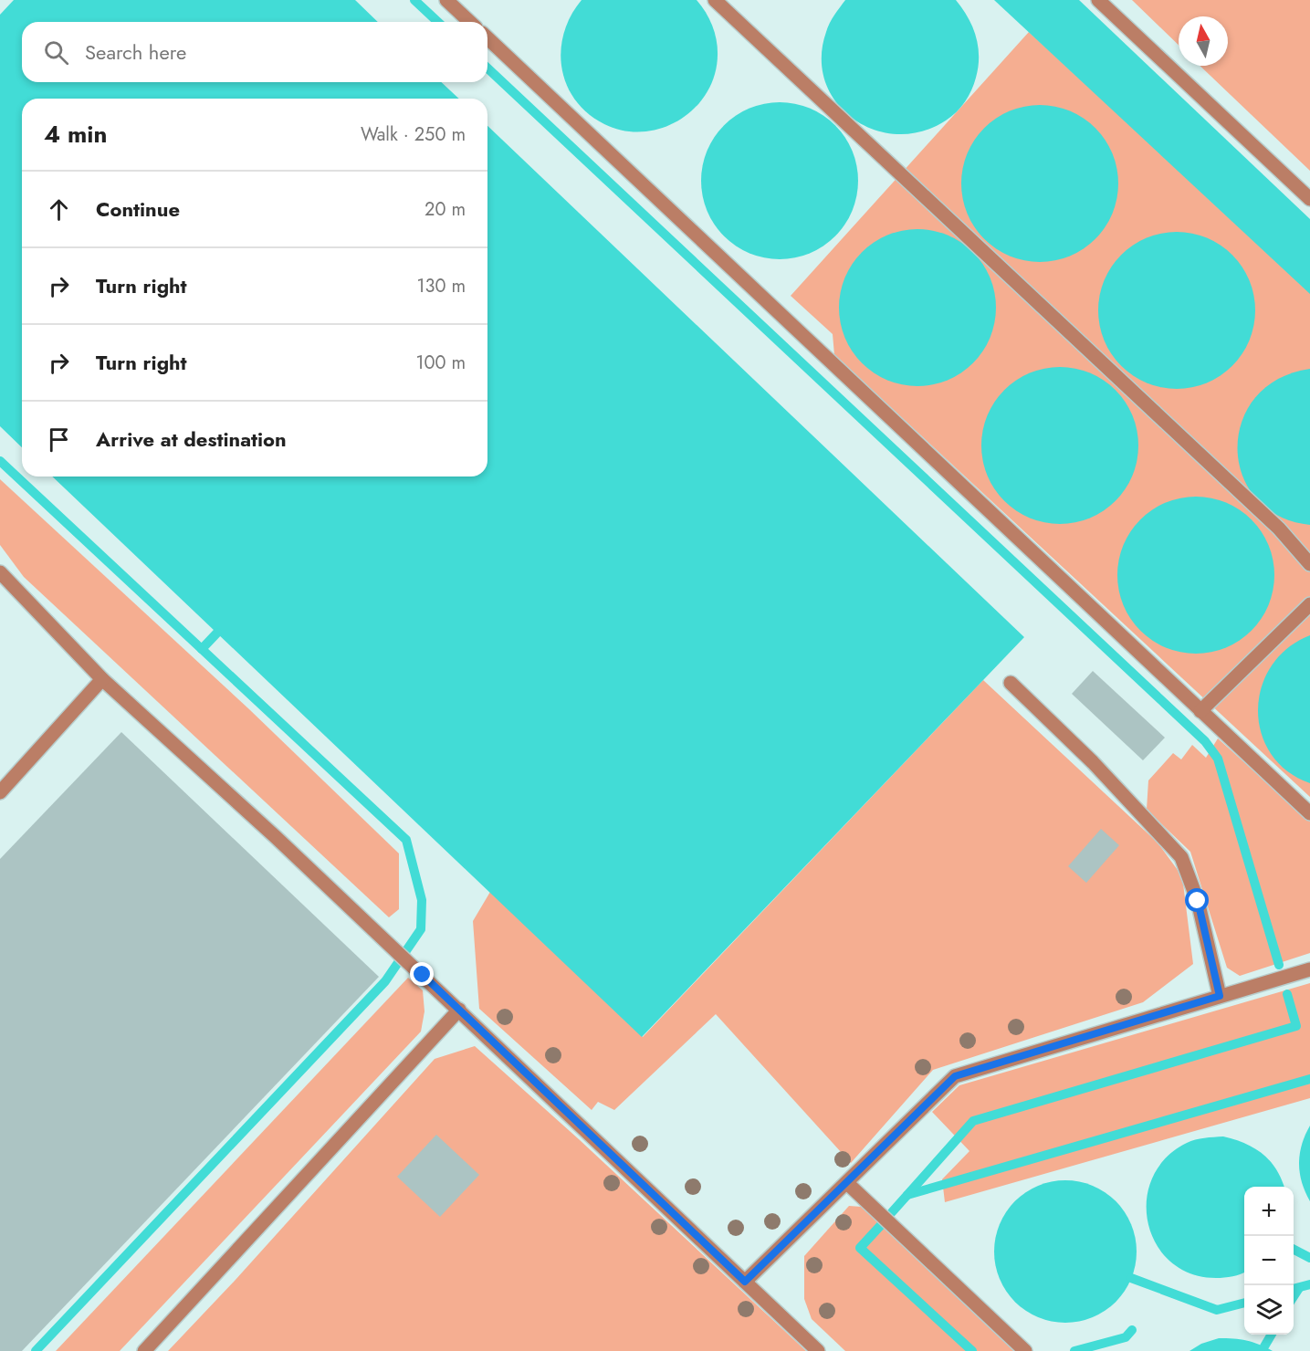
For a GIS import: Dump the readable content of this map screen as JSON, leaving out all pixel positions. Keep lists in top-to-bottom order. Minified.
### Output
{"north":"top","page":{"search":"Search here","heading":["4 min","Walk · 250 m"],"list":[["Continue","20 m"],["Turn right","130 m"],["Turn right","100 m"],"Arrive at destination"],"map_buttons":["+","−"]}}
